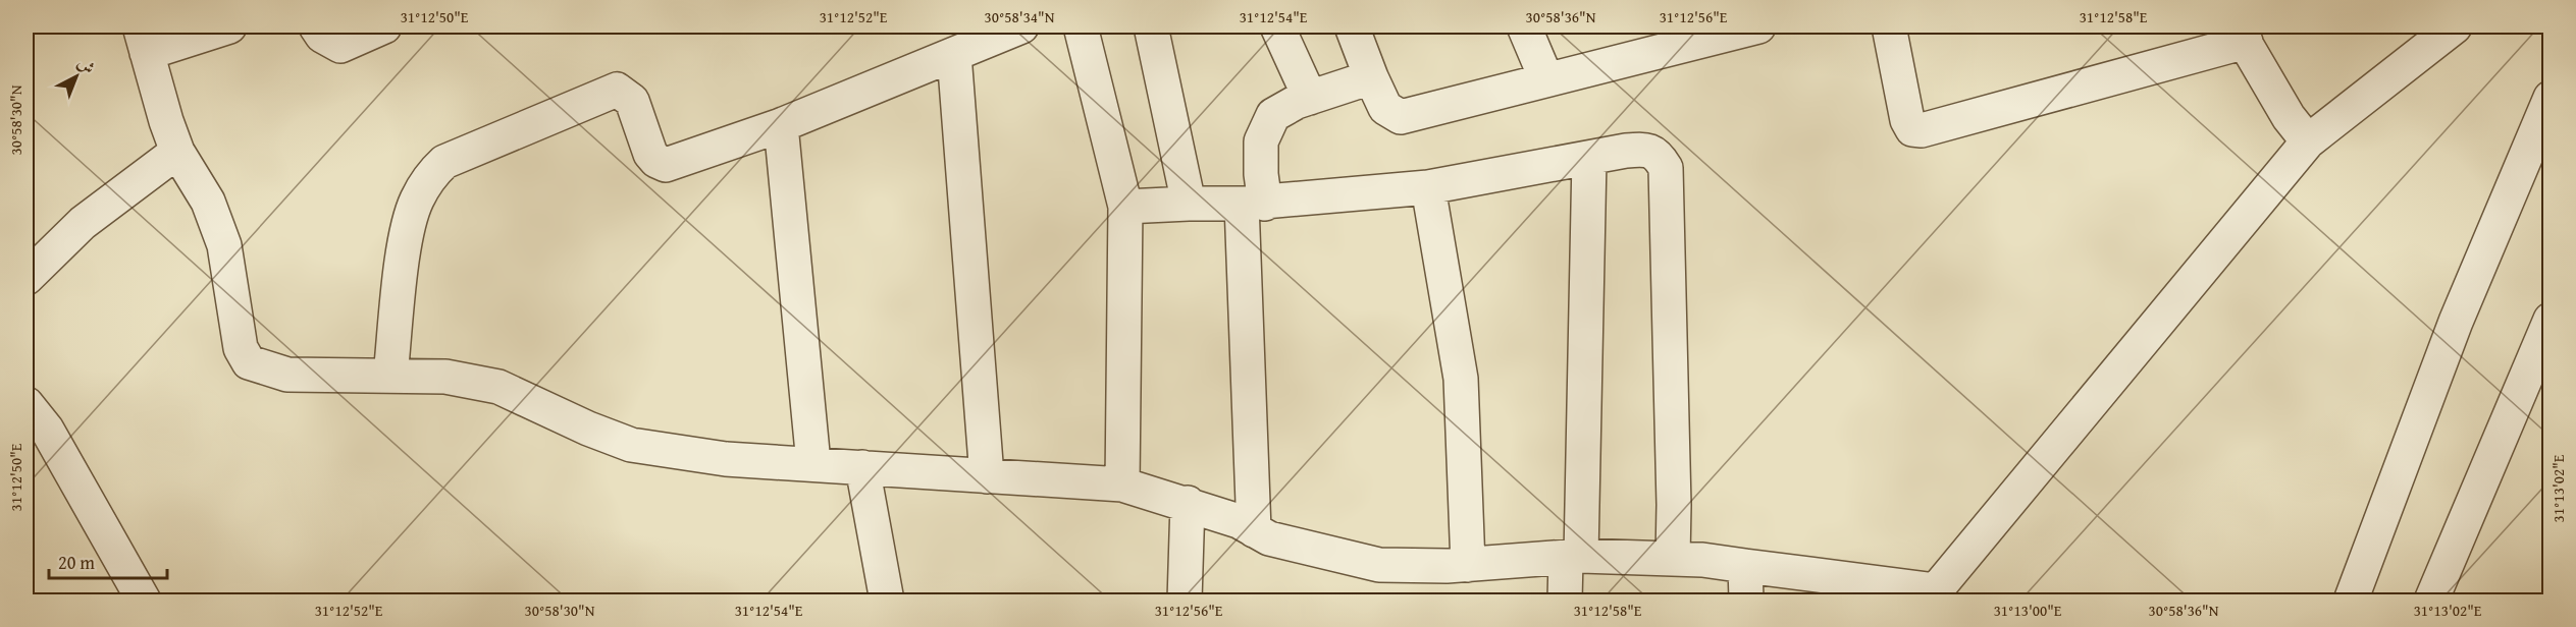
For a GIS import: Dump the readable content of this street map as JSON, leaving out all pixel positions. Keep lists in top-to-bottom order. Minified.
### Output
{"scale_bar":"20 m","north":"top right","coordinates":["31°12'50\"E","31°12'52\"E","30°58'34\"N","31°12'54\"E","30°58'36\"N","31°12'56\"E","31°12'58\"E","30°58'30\"N","31°13'02\"E","31°13'00\"E"]}
